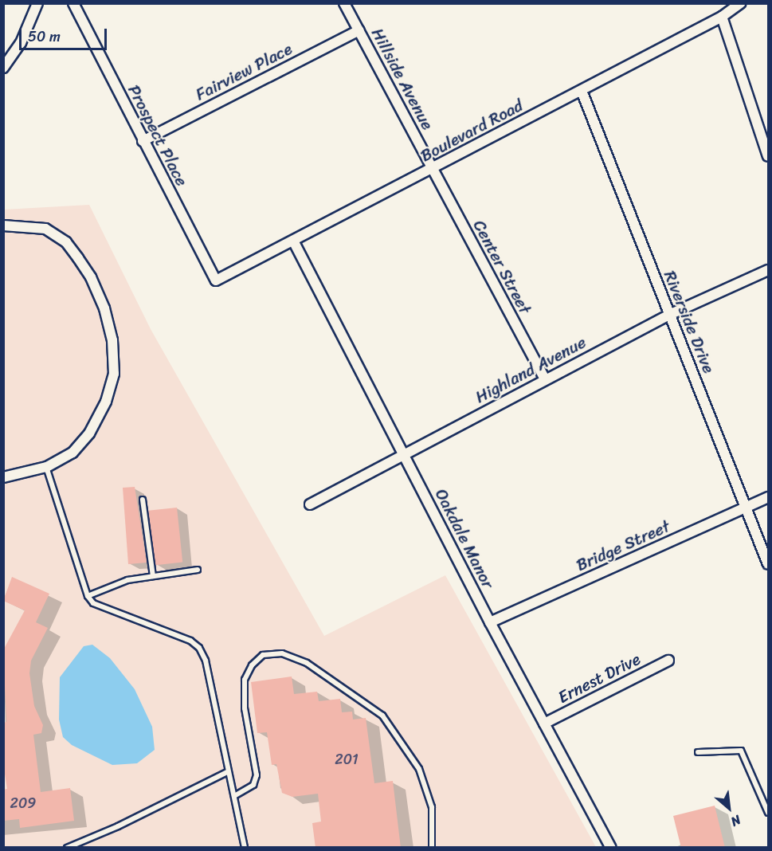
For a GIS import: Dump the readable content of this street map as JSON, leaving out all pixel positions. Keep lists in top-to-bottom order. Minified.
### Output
{"streets":{"street":["Fairview Place","Hillside Avenue","Boulevard Road","Prospect Place","Center Street","Riverside Drive","Highland Avenue","Oakdale Manor","Bridge Street","Ernest Drive"]},"crossings":[["Fairview Place","Hillside Avenue"],["Fairview Place","Prospect Place"],["Hillside Avenue","Boulevard Road"],["Hillside Avenue","Center Street"],["Boulevard Road","Prospect Place"],["Boulevard Road","Center Street"],["Boulevard Road","Riverside Drive"],["Boulevard Road","Oakdale Manor"],["Center Street","Highland Avenue"],["Riverside Drive","Highland Avenue"],["Riverside Drive","Bridge Street"],["Highland Avenue","Oakdale Manor"],["Oakdale Manor","Bridge Street"],["Oakdale Manor","Ernest Drive"]],"house_numbers":["201","209"],"scale_bar":"50 m","north":"bottom right"}
